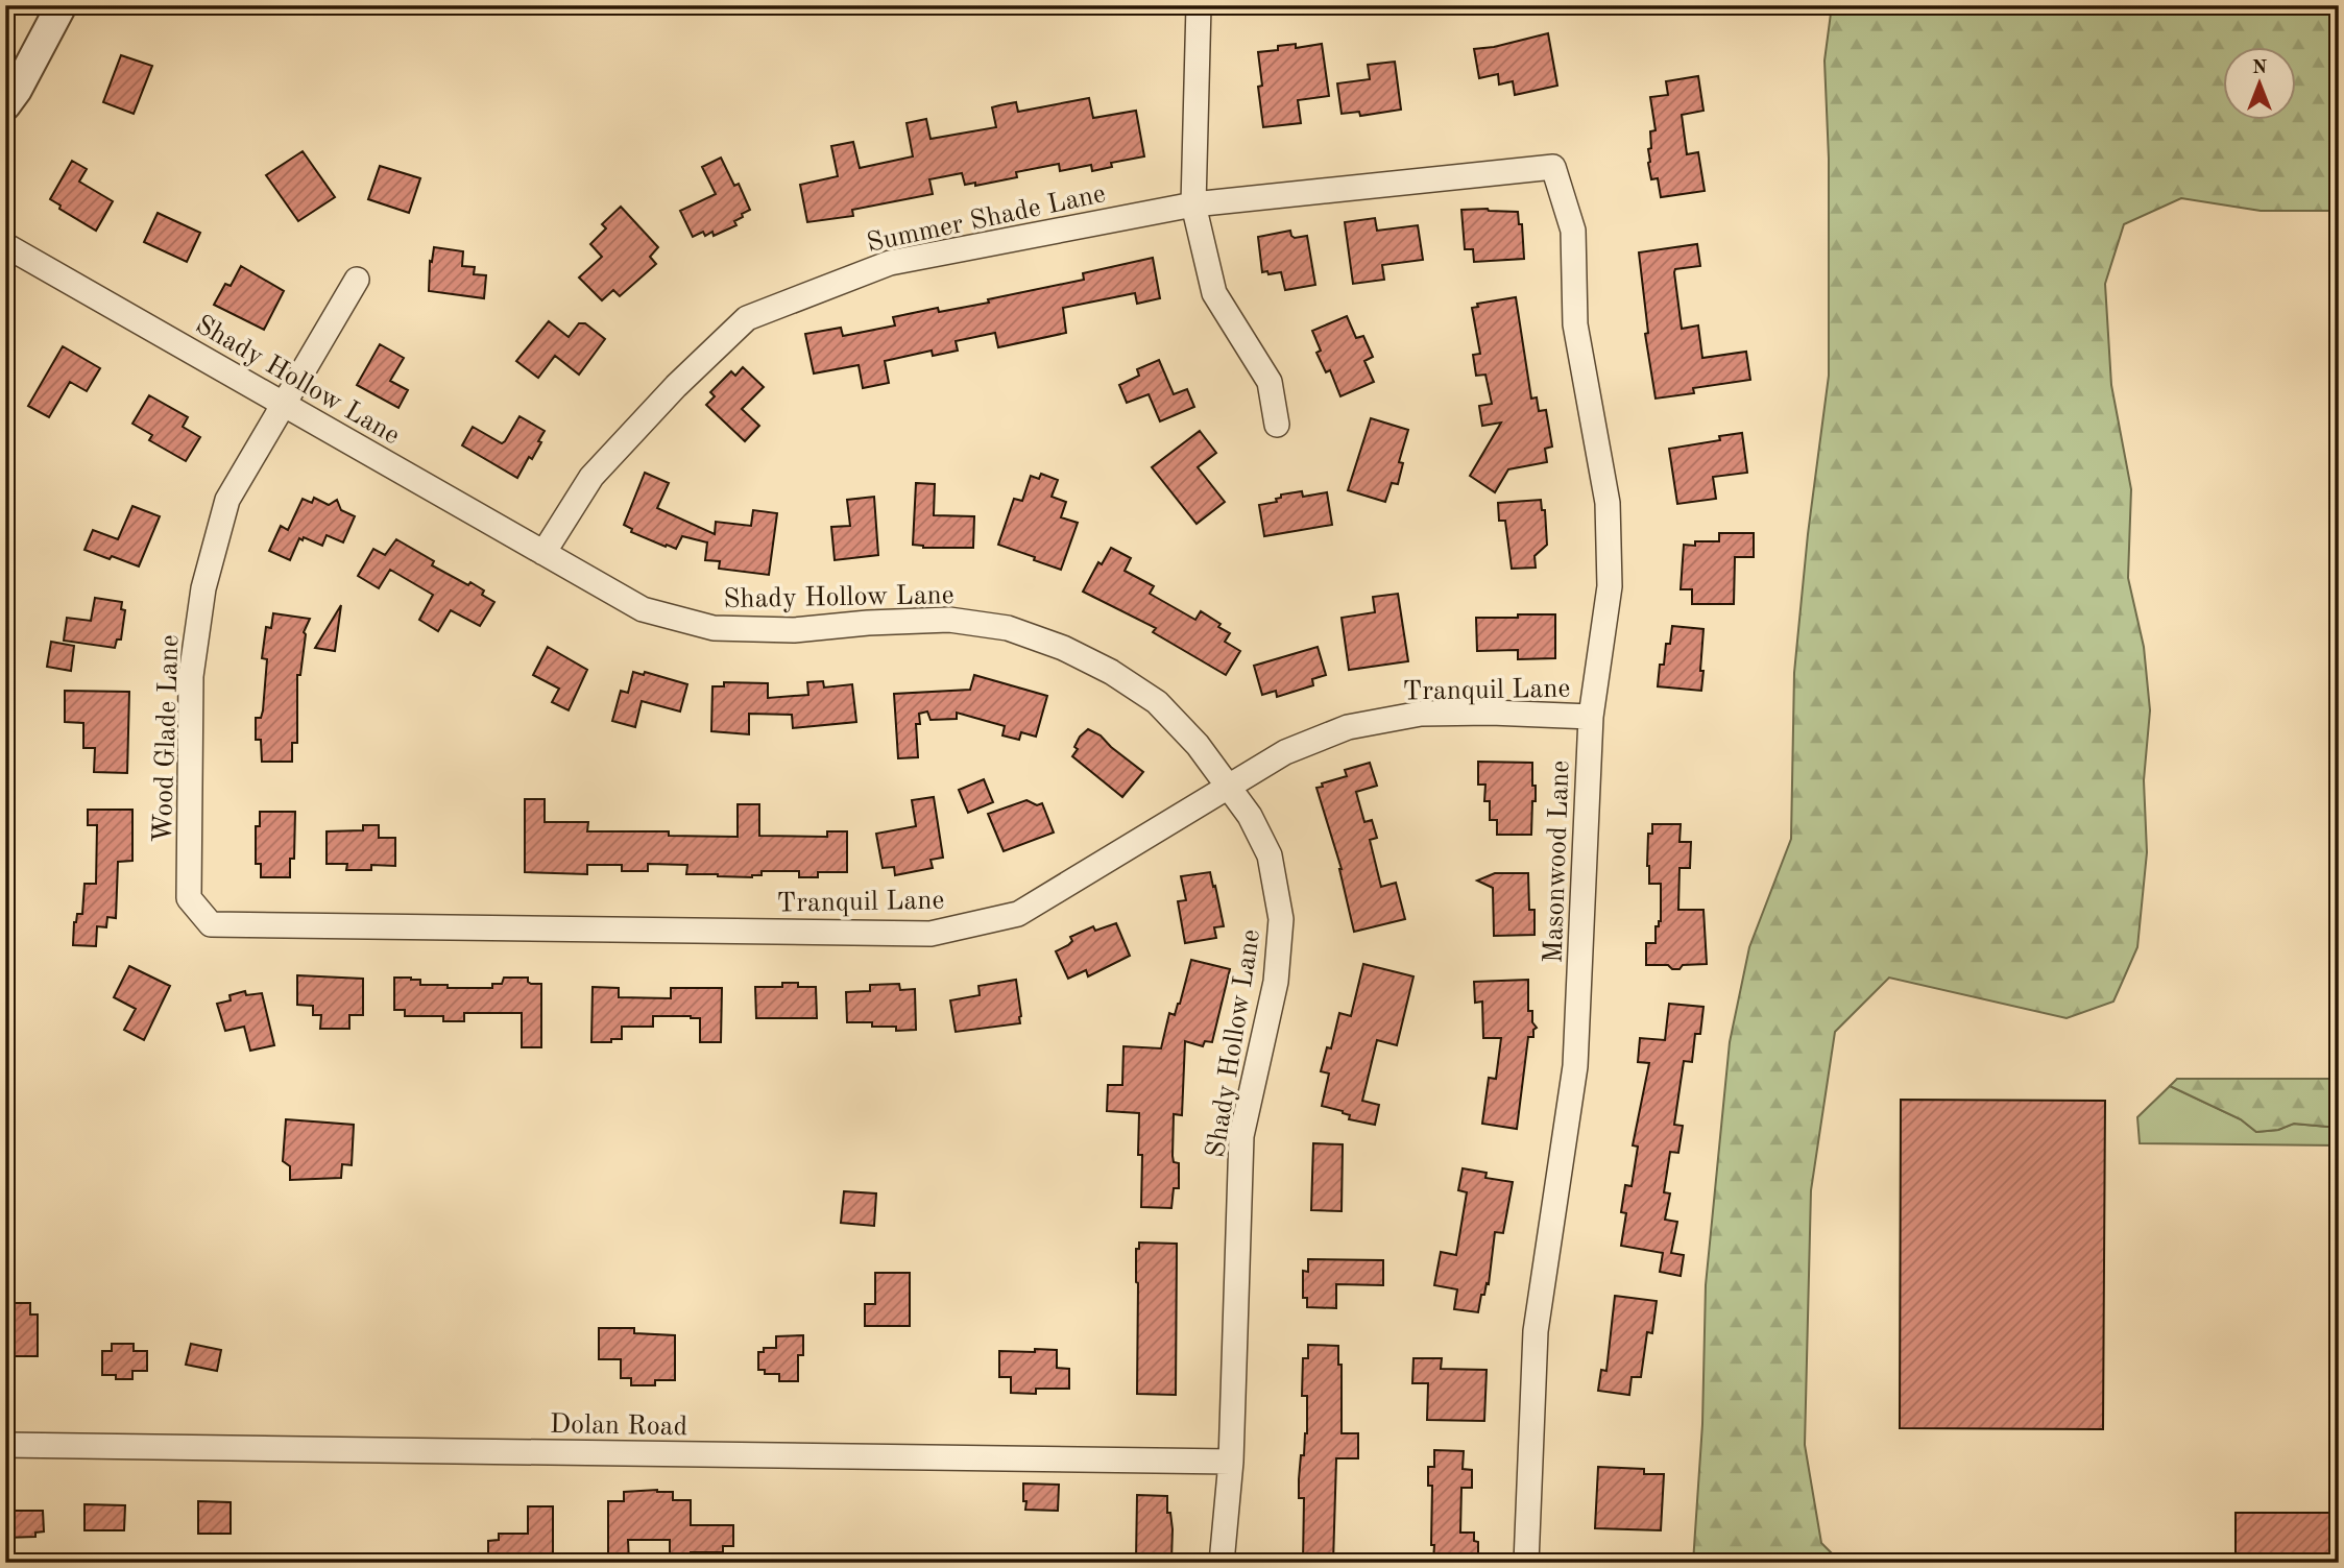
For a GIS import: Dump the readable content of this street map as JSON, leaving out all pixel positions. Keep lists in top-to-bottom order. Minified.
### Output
{"streets":{"street":["Summer Shade Lane","Shady Hollow Lane","Tranquil Lane","Wood Glade Lane","Masonwood Lane","Dolan Road"]},"crossings":[["Summer Shade Lane","Shady Hollow Lane"],["Summer Shade Lane","Masonwood Lane"],["Shady Hollow Lane","Tranquil Lane"],["Shady Hollow Lane","Wood Glade Lane"],["Shady Hollow Lane","Dolan Road"],["Tranquil Lane","Wood Glade Lane"],["Tranquil Lane","Masonwood Lane"]],"north":"top"}
